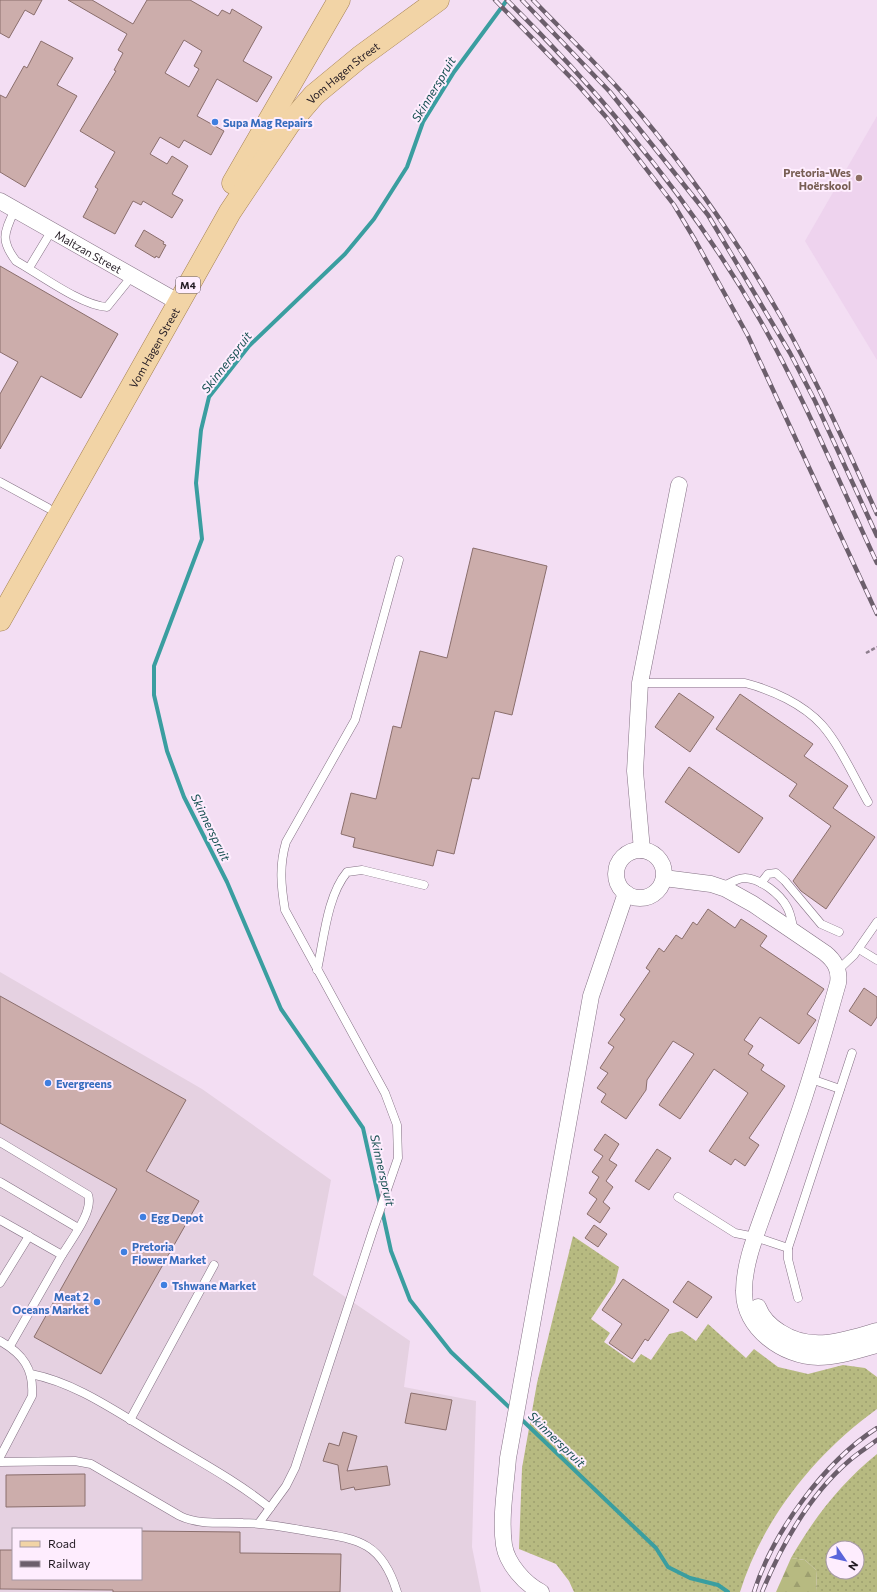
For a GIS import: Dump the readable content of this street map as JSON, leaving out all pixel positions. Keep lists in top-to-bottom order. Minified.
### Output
{"streets":{"main road":["Vom Hagen Street","M4"],"street":["Maltzan Street"]},"crossings":[["Vom Hagen Street","Maltzan Street"]],"water":["Skinnerspruit"],"places":["Supa Mag Repairs","Pretoria-Wes Hoërskool","Evergreens","Egg Depot","Pretoria Flower Market","Tshwane Market","Meat 2 Oceans Market"],"legend":["Road","Railway"],"north":"bottom right"}
